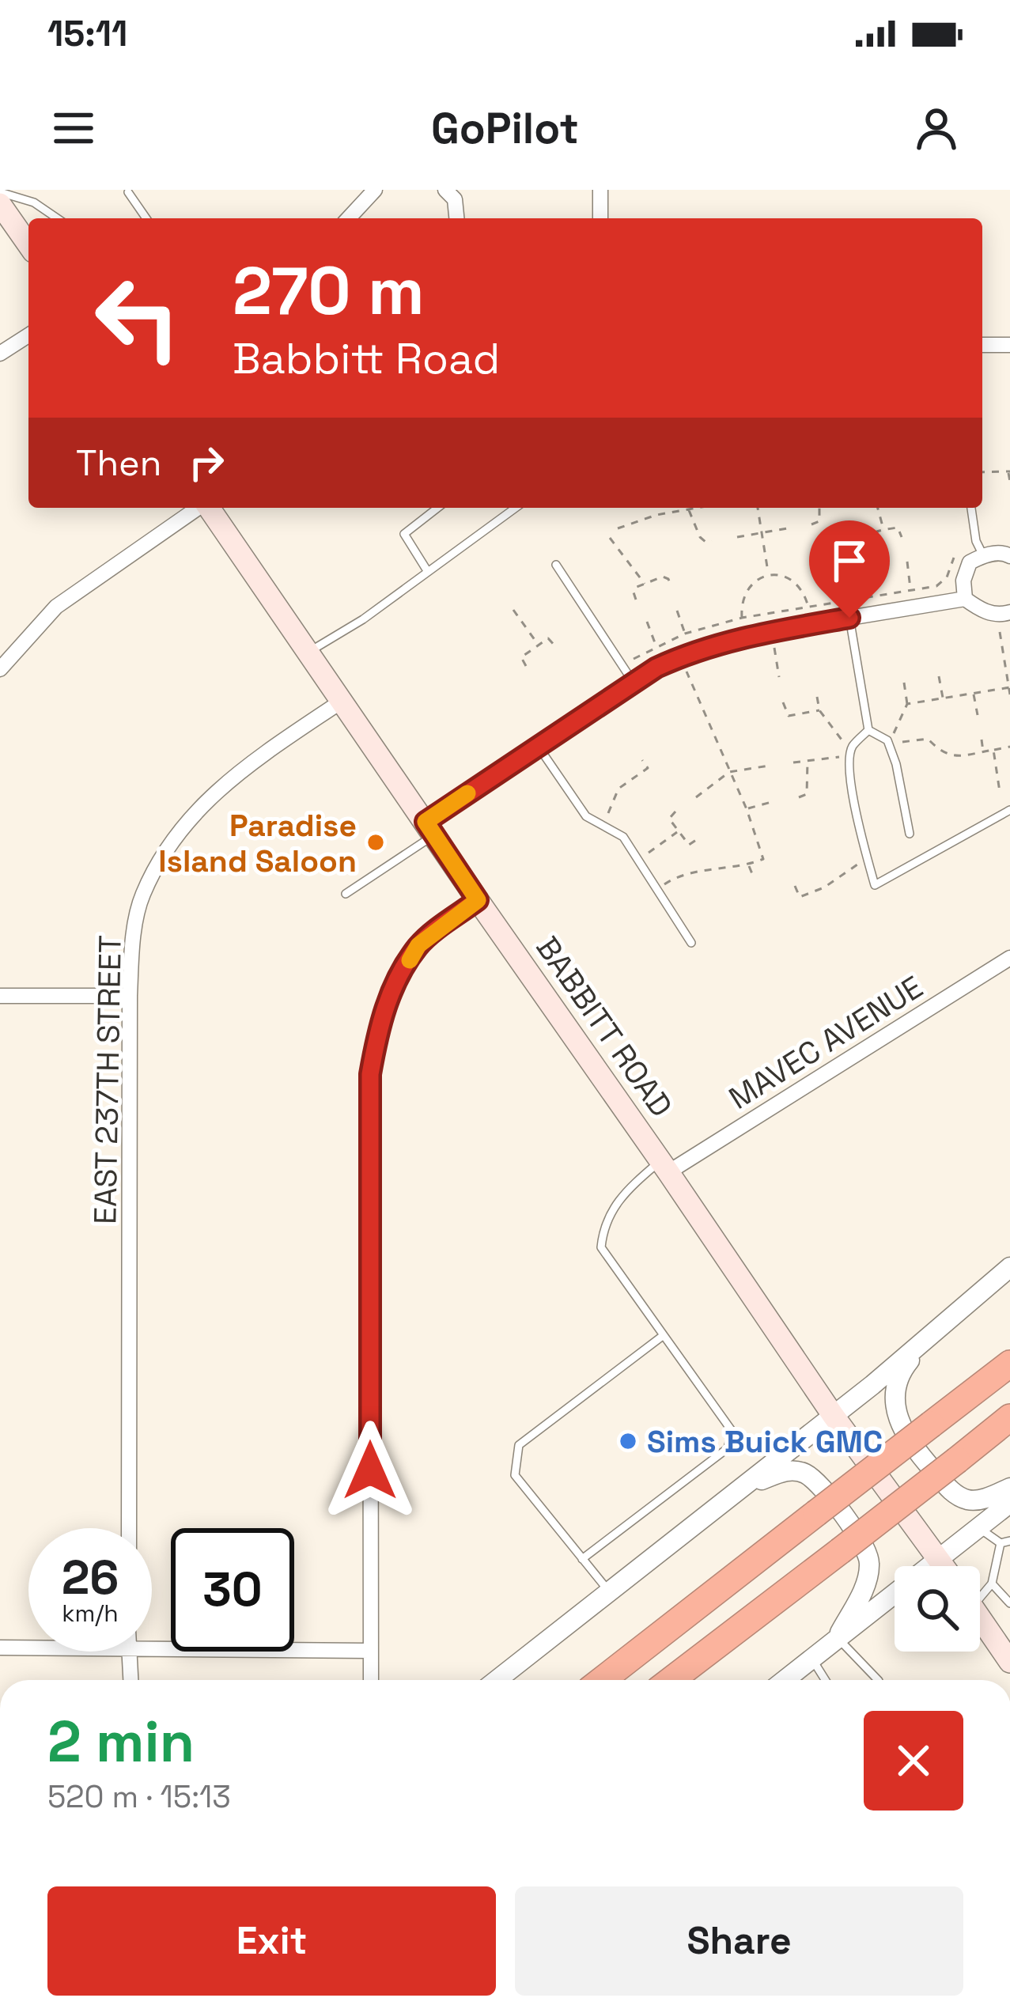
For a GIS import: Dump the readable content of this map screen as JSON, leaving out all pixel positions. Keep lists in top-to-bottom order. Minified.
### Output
{"streets":{"main road":["BABBITT ROAD"],"street":["MAVEC AVENUE","EAST 237TH STREET"]},"crossings":[["BABBITT ROAD","MAVEC AVENUE"],["BABBITT ROAD","EAST 237TH STREET"]],"places":["Paradise Island Saloon","Sims Buick GMC"],"page":{"status":"15:11","header":"GoPilot","turn":["270 m","Babbitt Road"],"then":"Then","speed":"26 km/h","limit":"30","heading":["2 min","520 m · 15:13"],"buttons":["Exit","Share"]}}
